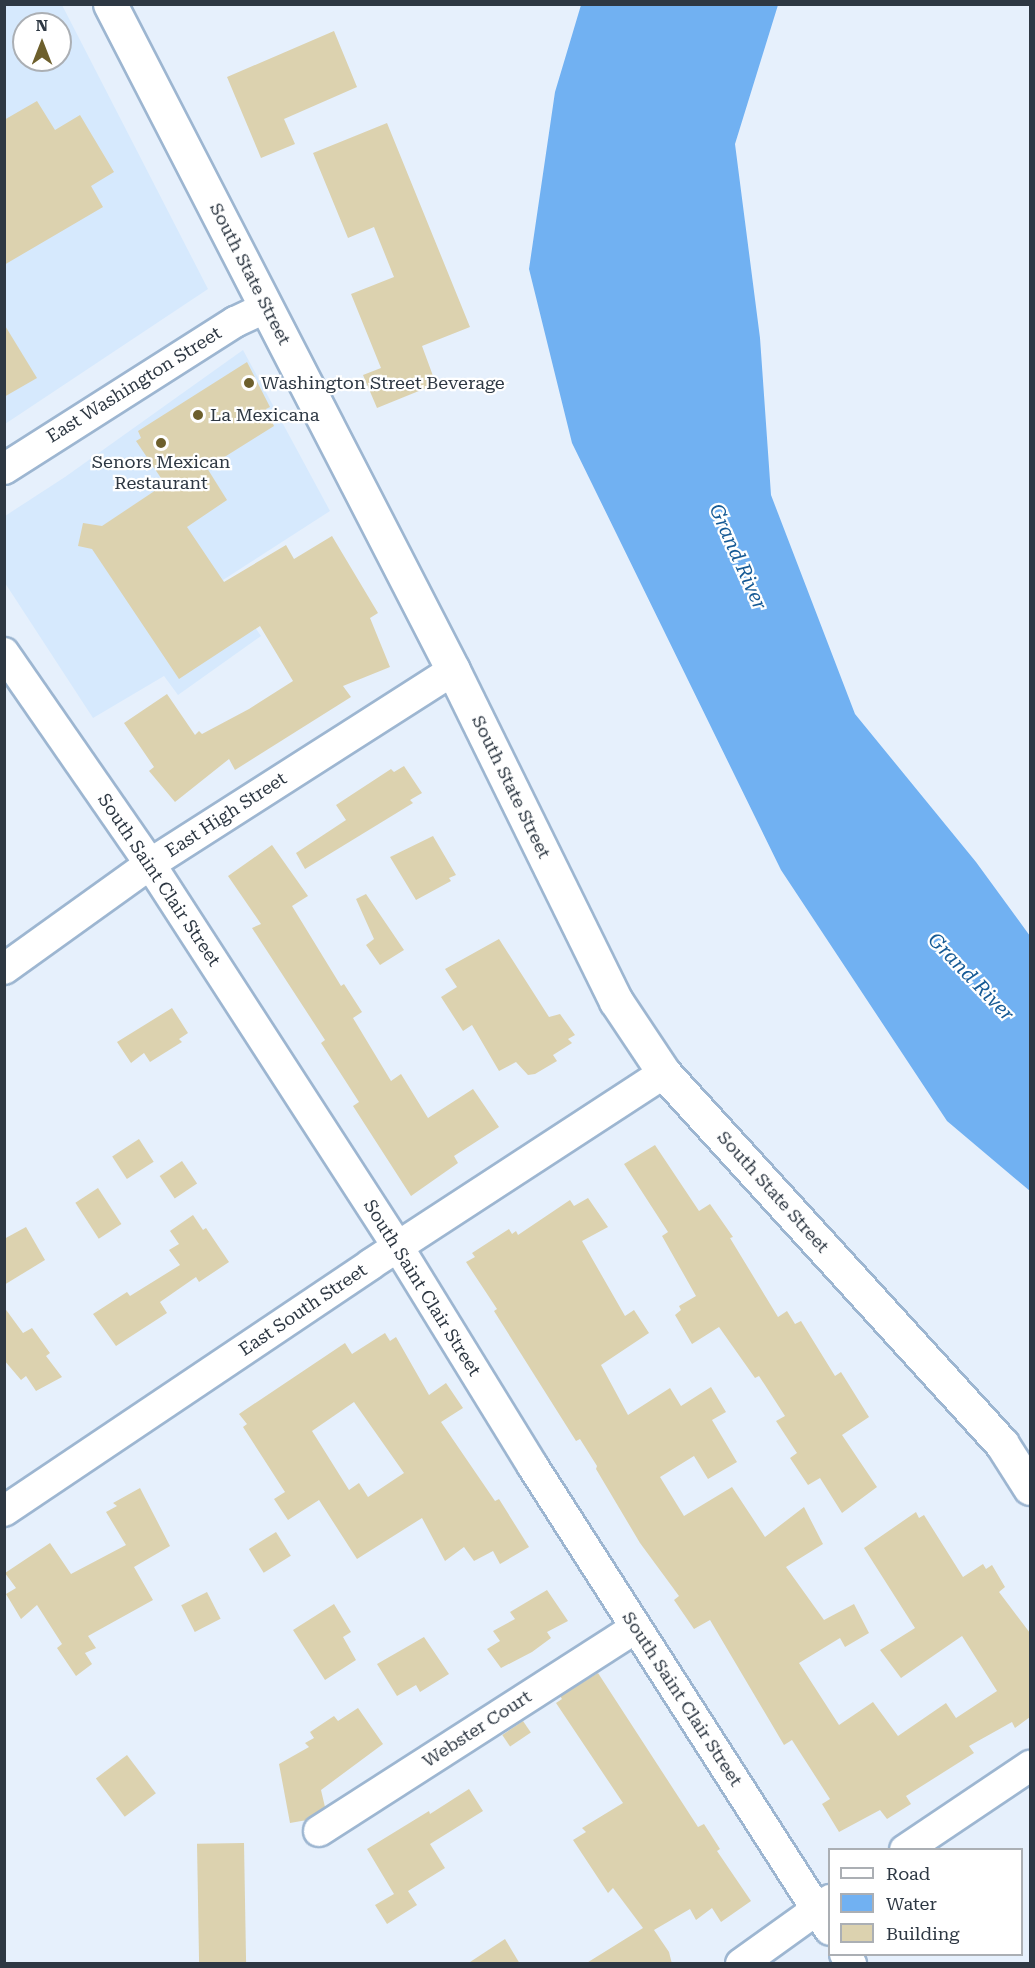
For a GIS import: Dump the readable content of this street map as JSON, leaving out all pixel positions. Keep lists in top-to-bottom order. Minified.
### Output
{"streets":{"main road":["South State Street"],"street":["East Washington Street","East High Street","South Saint Clair Street","East South Street","Webster Court"]},"crossings":[["South State Street","East Washington Street"],["South State Street","East High Street"],["South State Street","East South Street"],["East High Street","South Saint Clair Street"],["South Saint Clair Street","East South Street"],["South Saint Clair Street","Webster Court"]],"water":["Grand River"],"places":["Washington Street Beverage","La Mexicana","Senors Mexican Restaurant"],"legend":["Road","Water","Building"],"north":"top"}
